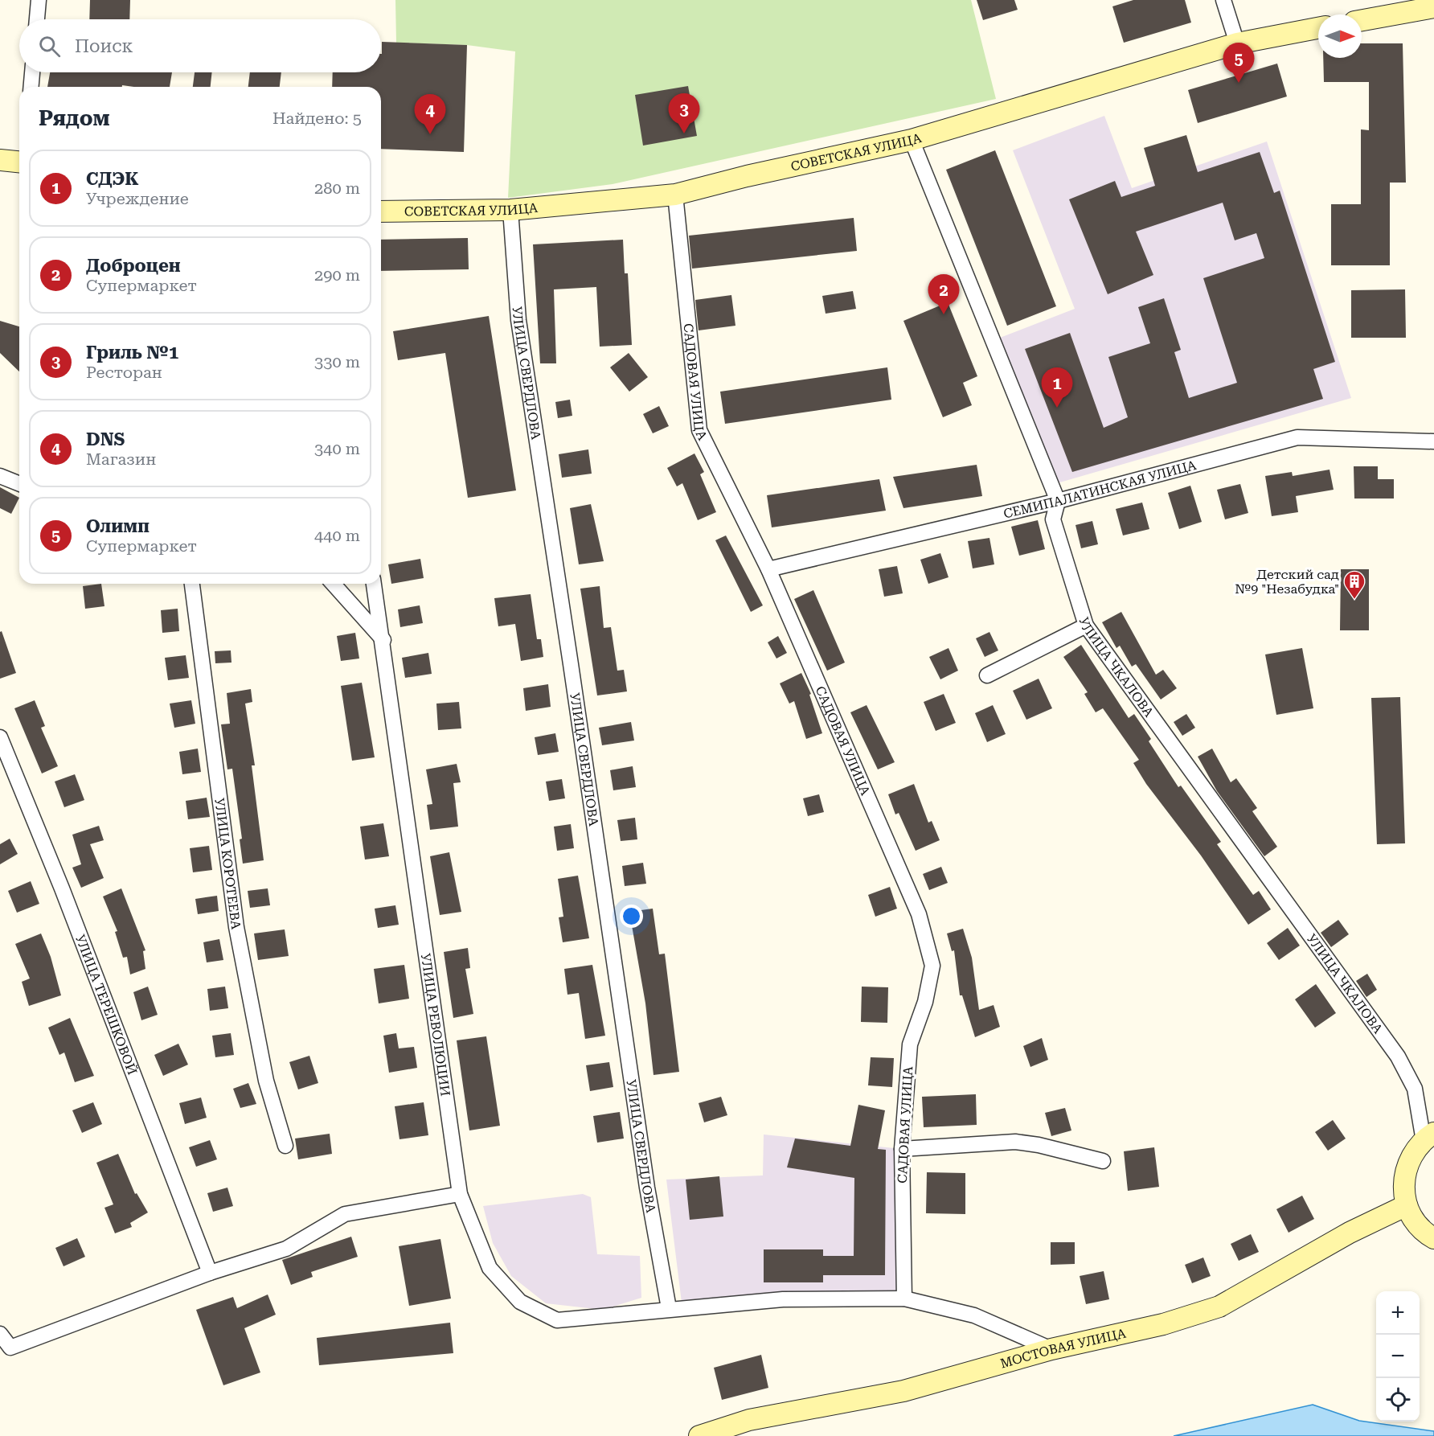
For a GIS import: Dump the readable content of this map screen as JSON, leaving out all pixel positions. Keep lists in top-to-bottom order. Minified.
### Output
{"streets":{"main road":["СОВЕТСКАЯ УЛИЦА","МОСТОВАЯ УЛИЦА"],"street":["УЛИЦА СВЕРДЛОВА","САДОВАЯ УЛИЦА","СЕМИПАЛАТИНСКАЯ УЛИЦА","УЛИЦА ЧКАЛОВА","УЛИЦА КОРОТЕЕВА","УЛИЦА ТЕРЕШКОВОЙ","УЛИЦА РЕВОЛЮЦИИ"]},"crossings":[["СОВЕТСКАЯ УЛИЦА","УЛИЦА СВЕРДЛОВА"],["СОВЕТСКАЯ УЛИЦА","САДОВАЯ УЛИЦА"],["УЛИЦА СВЕРДЛОВА","УЛИЦА РЕВОЛЮЦИИ"],["САДОВАЯ УЛИЦА","СЕМИПАЛАТИНСКАЯ УЛИЦА"],["САДОВАЯ УЛИЦА","УЛИЦА РЕВОЛЮЦИИ"],["СЕМИПАЛАТИНСКАЯ УЛИЦА","УЛИЦА ЧКАЛОВА"],["УЛИЦА РЕВОЛЮЦИИ","МОСТОВАЯ УЛИЦА"]],"places":{"building":["Детский сад №9 \"Незабудка\""]},"north":"right","page":{"search":"Поиск","pins":["5","3","4","2","1"],"heading":["Рядом","Найдено: 5"],"list":[{"mark":"1","name":"СДЭК","note":"Учреждение","value":"280 m"},{"mark":"2","name":"Доброцен","note":"Супермаркет","value":"290 m"},{"mark":"3","name":"Гриль №1","note":"Ресторан","value":"330 m"},{"mark":"4","name":"DNS","note":"Магазин","value":"340 m"},{"mark":"5","name":"Олимп","note":"Супермаркет","value":"440 m"}],"map_buttons":["+","−"]}}
